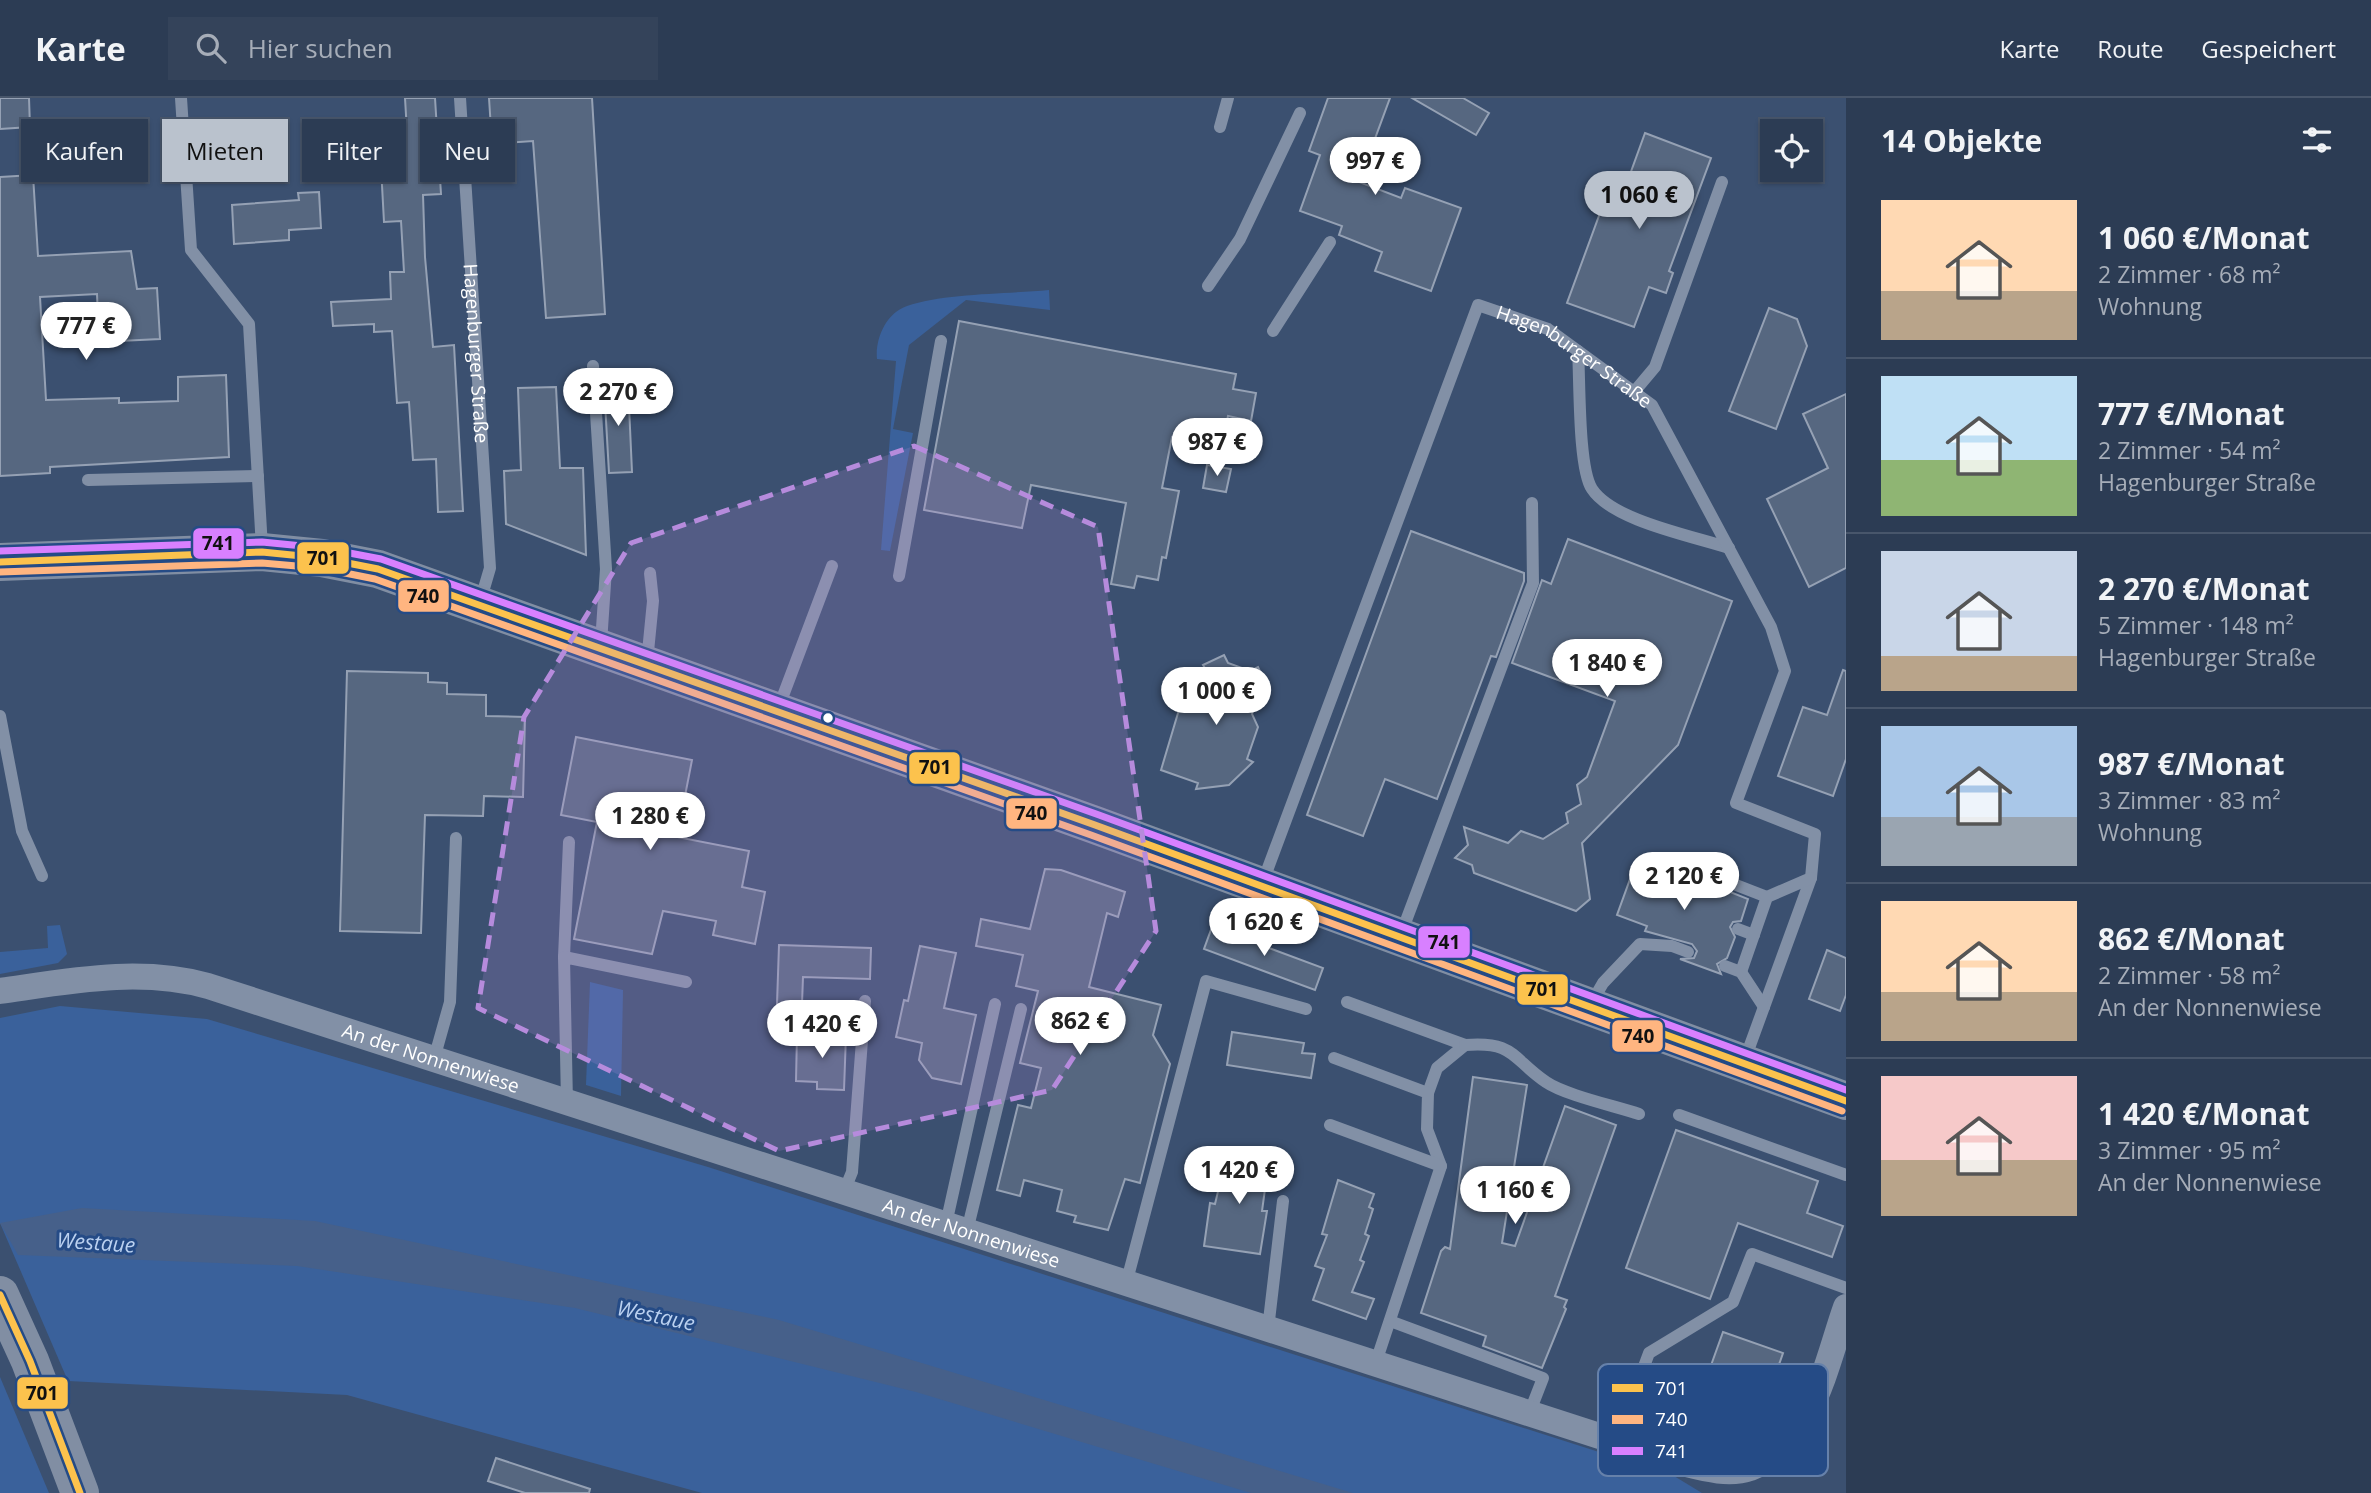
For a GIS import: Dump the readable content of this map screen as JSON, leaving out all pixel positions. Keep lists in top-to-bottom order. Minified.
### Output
{"streets":{"street":["An der Nonnenwiese"],"lane":["Hagenburger Straße"]},"water":["Westaue"],"lines":["transit line 741","transit line 701","transit line 740"],"legend":["701","740","741"],"page":{"header":"Karte","search":"Hier suchen","nav":["Karte","Route","Gespeichert"],"heading":"14 Objekte","chip":["Kaufen","Mieten","Filter","Neu"],"price":["997 €","1 060 €","777 €","2 270 €","987 €","1 840 €","1 000 €","1 280 €","2 120 €","1 620 €","862 €","1 420 €","1 420 €","1 160 €"],"list":[{"name":"1 060 €/Monat","note":"2 Zimmer · 68 m² · Wohnung"},{"name":"777 €/Monat","note":"2 Zimmer · 54 m² · Hagenburger Straße"},{"name":"2 270 €/Monat","note":"5 Zimmer · 148 m² · Hagenburger Straße"},{"name":"987 €/Monat","note":"3 Zimmer · 83 m² · Wohnung"},{"name":"862 €/Monat","note":"2 Zimmer · 58 m² · An der Nonnenwiese"},{"name":"1 420 €/Monat","note":"3 Zimmer · 95 m² · An der Nonnenwiese"}]}}
